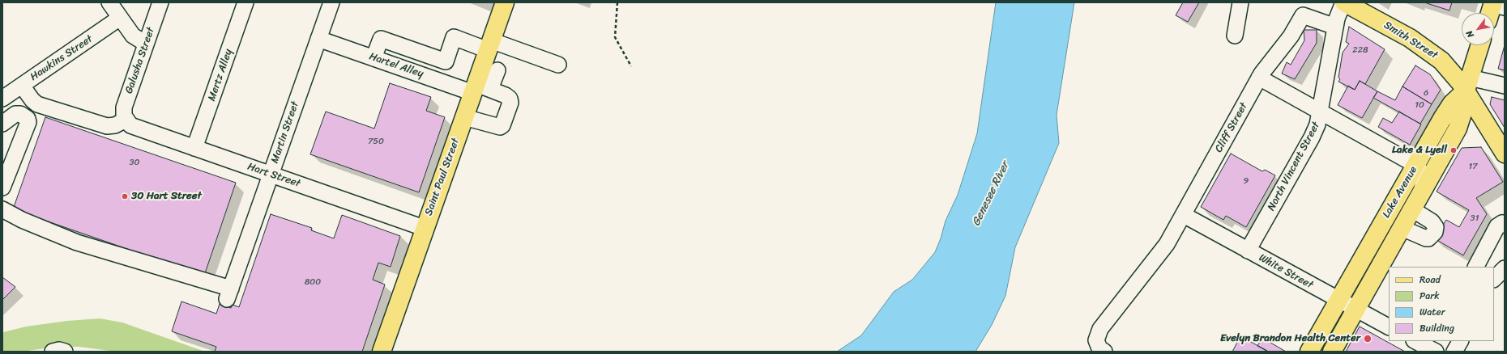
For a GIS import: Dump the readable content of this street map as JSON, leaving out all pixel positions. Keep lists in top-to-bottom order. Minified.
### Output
{"streets":{"main road":["Smith Street","Saint Paul Street","Lake Avenue"],"street":["Hawkins Street","Galusha Street","Hartel Alley","Mertz Alley","Cliff Street","Martin Street","North Vincent Street","Hart Street","White Street"]},"crossings":[["Smith Street","North Vincent Street"],["Smith Street","Lake Avenue"],["Galusha Street","Hart Street"],["Hartel Alley","Martin Street"],["Hartel Alley","Saint Paul Street"],["Mertz Alley","Hart Street"],["Cliff Street","North Vincent Street"],["Cliff Street","White Street"],["Martin Street","Hart Street"],["North Vincent Street","White Street"],["Hart Street","Saint Paul Street"],["Lake Avenue","White Street"]],"water":["Genesee River"],"places":["Lake & Lyell","30 Hart Street","Evelyn Brandon Health Center"],"house_numbers":["228","6","10","750","30","17","9","31","800"],"legend":["Road","Park","Water","Building"],"north":"bottom left"}
